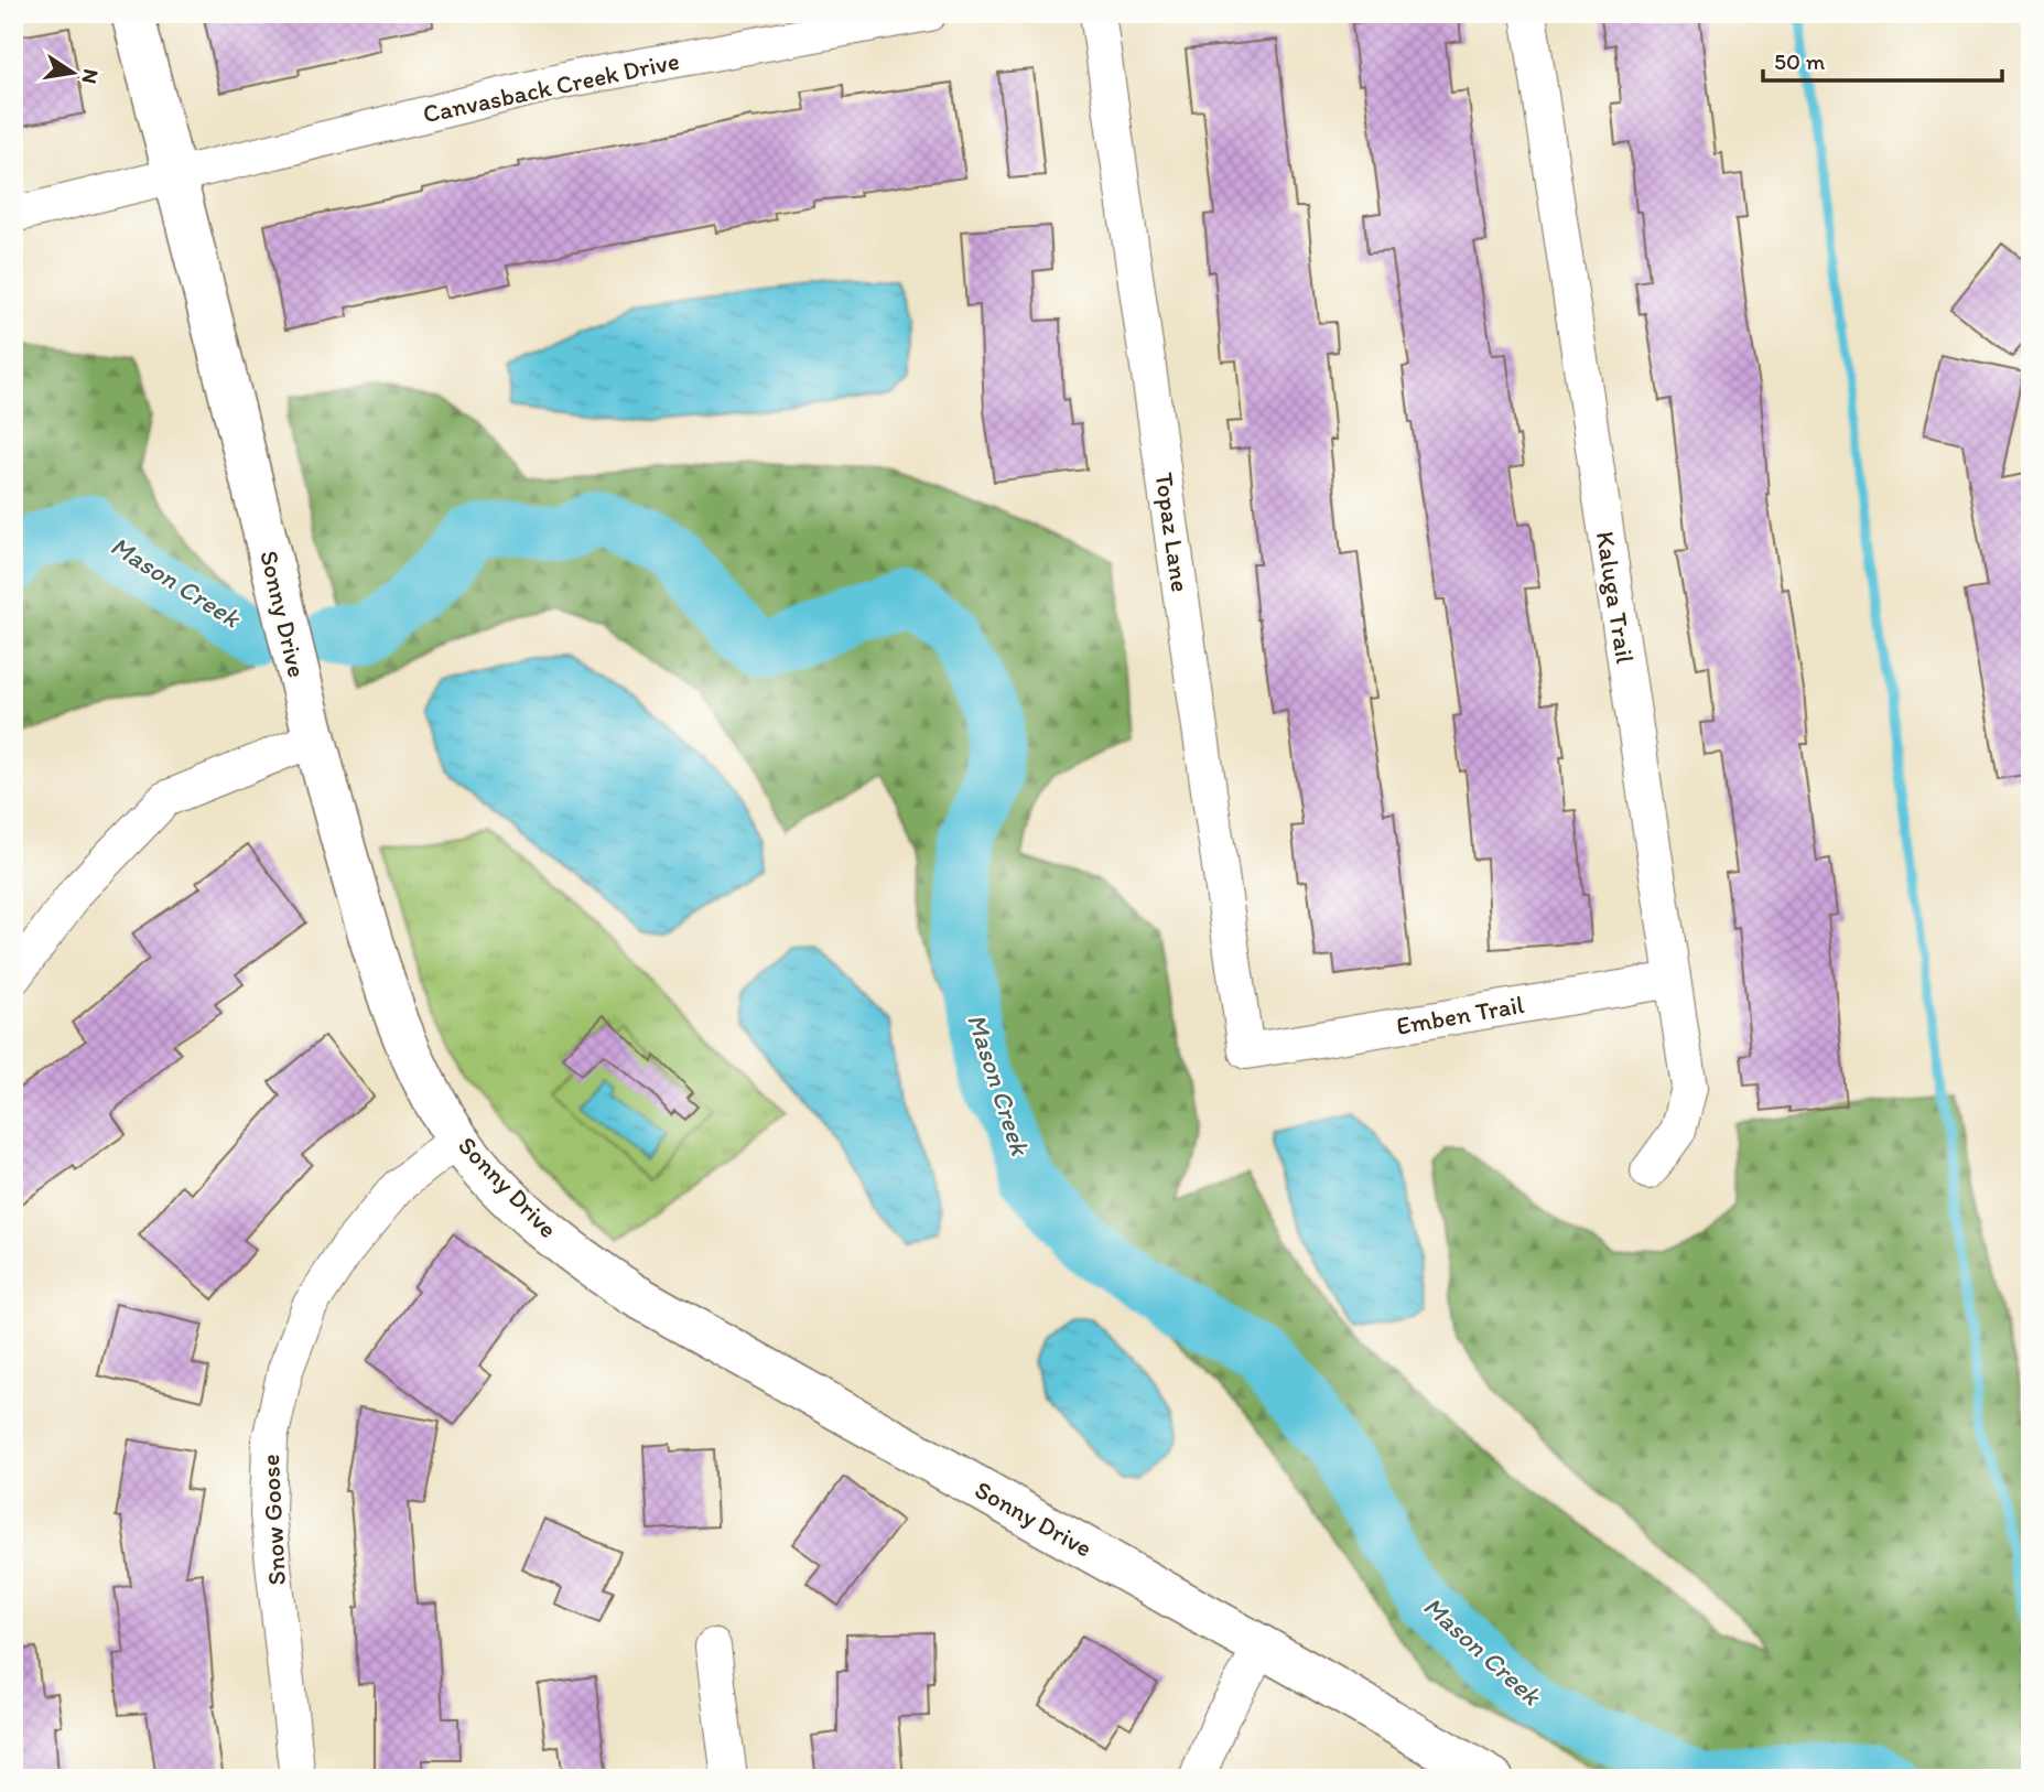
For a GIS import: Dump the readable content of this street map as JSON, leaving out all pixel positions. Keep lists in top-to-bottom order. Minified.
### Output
{"streets":{"street":["Canvasback Creek Drive","Topaz Lane","Kaluga Trail","Sonny Drive","Emben Trail","Snow Goose"]},"crossings":[["Canvasback Creek Drive","Sonny Drive"],["Topaz Lane","Emben Trail"],["Kaluga Trail","Emben Trail"],["Sonny Drive","Snow Goose"]],"water":["Mason Creek"],"scale_bar":"50 m","north":"right"}
